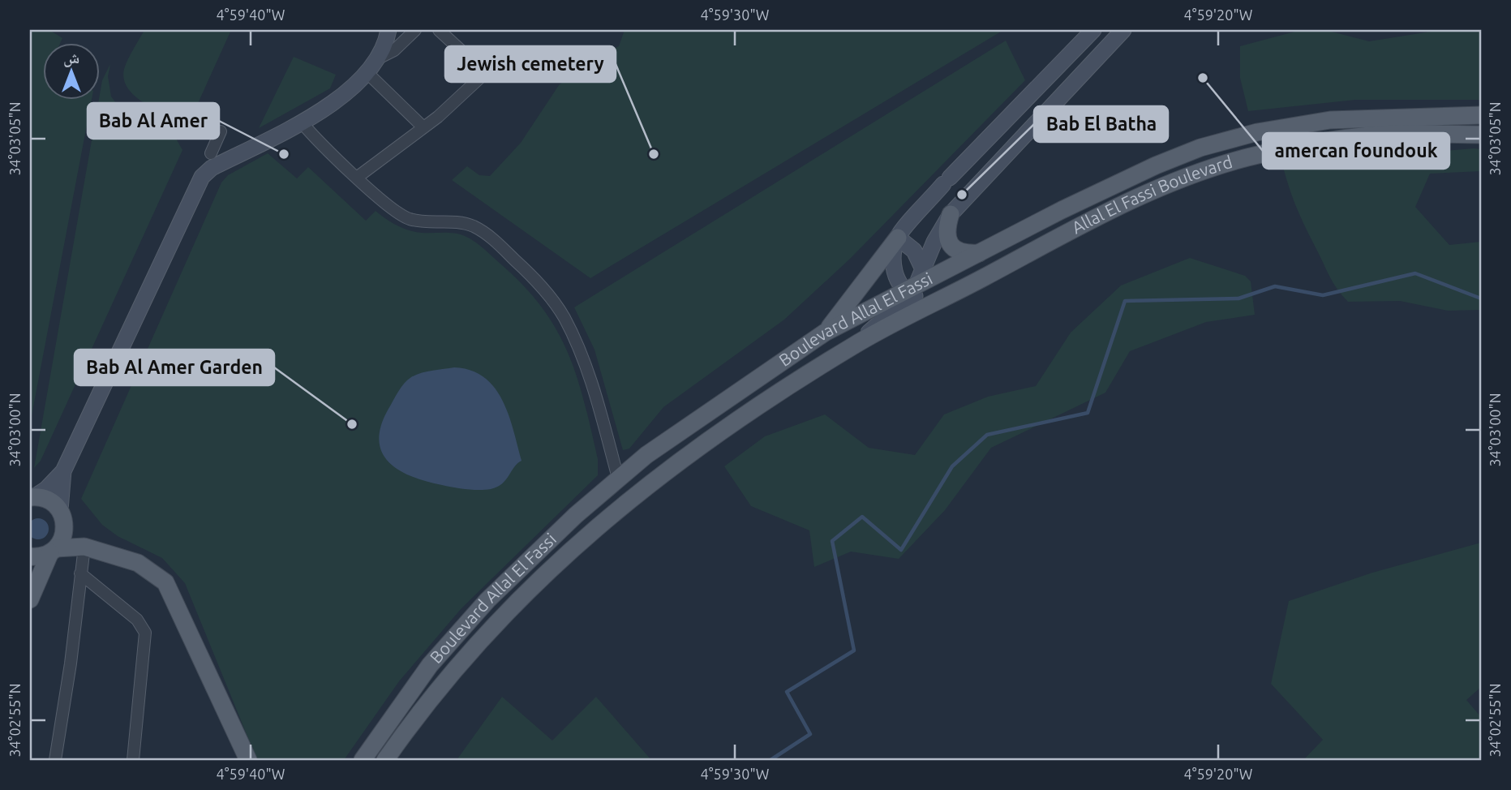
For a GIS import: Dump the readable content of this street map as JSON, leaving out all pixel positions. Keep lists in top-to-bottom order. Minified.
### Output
{"streets":{"main road":["Allal El Fassi Boulevard","Boulevard Allal El Fassi"]},"crossings":[["Allal El Fassi Boulevard","Boulevard Allal El Fassi"]],"places":["amercan foundouk","Bab Al Amer","Jewish cemetery","Bab El Batha","Bab Al Amer Garden"],"north":"top","coordinates":["4°59'40\"W","4°59'30\"W","4°59'20\"W","34°03'05\"N","34°03'00\"N","34°02'55\"N"]}
